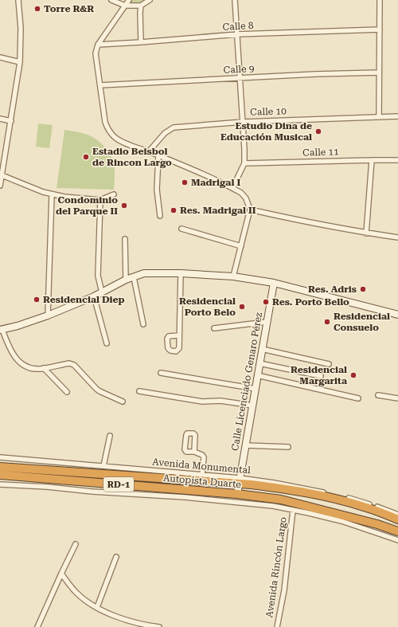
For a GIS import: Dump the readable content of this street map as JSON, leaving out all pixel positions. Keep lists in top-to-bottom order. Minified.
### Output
{"streets":{"highway":["Autopista Duarte","RD-1"],"main road":["Calle Licenciado Genaro Pérez"],"street":["Calle 8","Calle 9","Calle 10","Calle 11","Avenida Monumental","Avenida Rincón Largo"]},"crossings":[["Calle Licenciado Genaro Pérez","Avenida Monumental"],["Calle Licenciado Genaro Pérez","Autopista Duarte"],["Avenida Monumental","Autopista Duarte"]],"places":["Torre R&R","Estudio Dina de Educación Musical","Estadio Beisbol de Rincon Largo","Madrigal I","Condominio del Parque II","Res. Madrigal II","Res. Adris","Residencial Diep","Res. Porto Bello","Residencial Porto Belo","Residencial Consuelo","Residencial Margarita"]}
